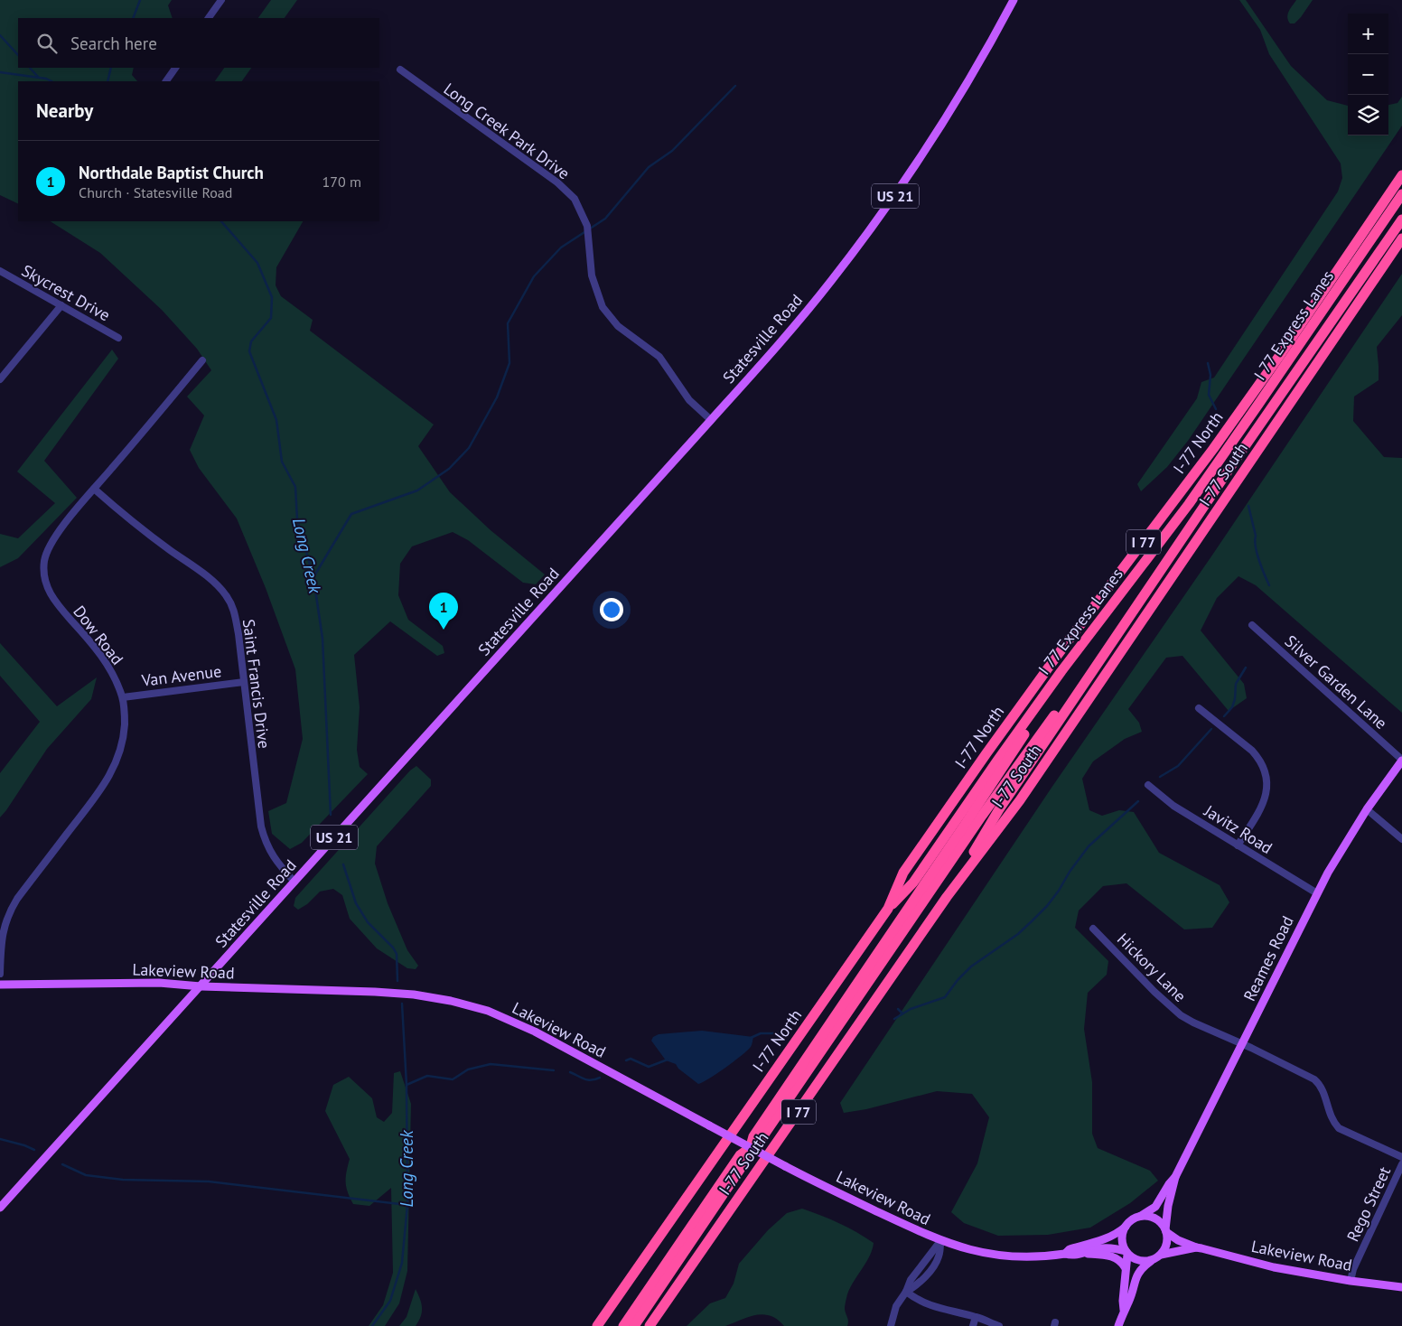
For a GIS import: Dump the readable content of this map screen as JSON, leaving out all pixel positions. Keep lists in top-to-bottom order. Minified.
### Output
{"streets":{"highway":["I 77 Express Lanes","I-77 North","I-77 South","I 77"],"main road":["US 21","Statesville Road","Reames Road","Lakeview Road"],"street":["Long Creek Park Drive","Skycrest Drive","Dow Road","Van Avenue","Silver Garden Lane","Saint Francis Drive","Javitz Road","Hickory Lane","Rego Street"]},"crossings":[["Long Creek Park Drive","Statesville Road"],["I 77 Express Lanes","I-77 North"],["I 77 Express Lanes","I-77 South"],["Statesville Road","Saint Francis Drive"],["Statesville Road","Lakeview Road"],["Dow Road","Van Avenue"],["Dow Road","Saint Francis Drive"],["Van Avenue","Saint Francis Drive"],["Silver Garden Lane","Reames Road"],["Javitz Road","Reames Road"],["Reames Road","Hickory Lane"],["Reames Road","Lakeview Road"],["Lakeview Road","Rego Street"]],"water":["Long Creek"],"page":{"map_buttons":["+","−"],"search":"Search here","heading":"Nearby","list":[{"mark":"1","name":"Northdale Baptist Church","note":"Church · Statesville Road","value":"170 m"}],"pins":"1"}}
